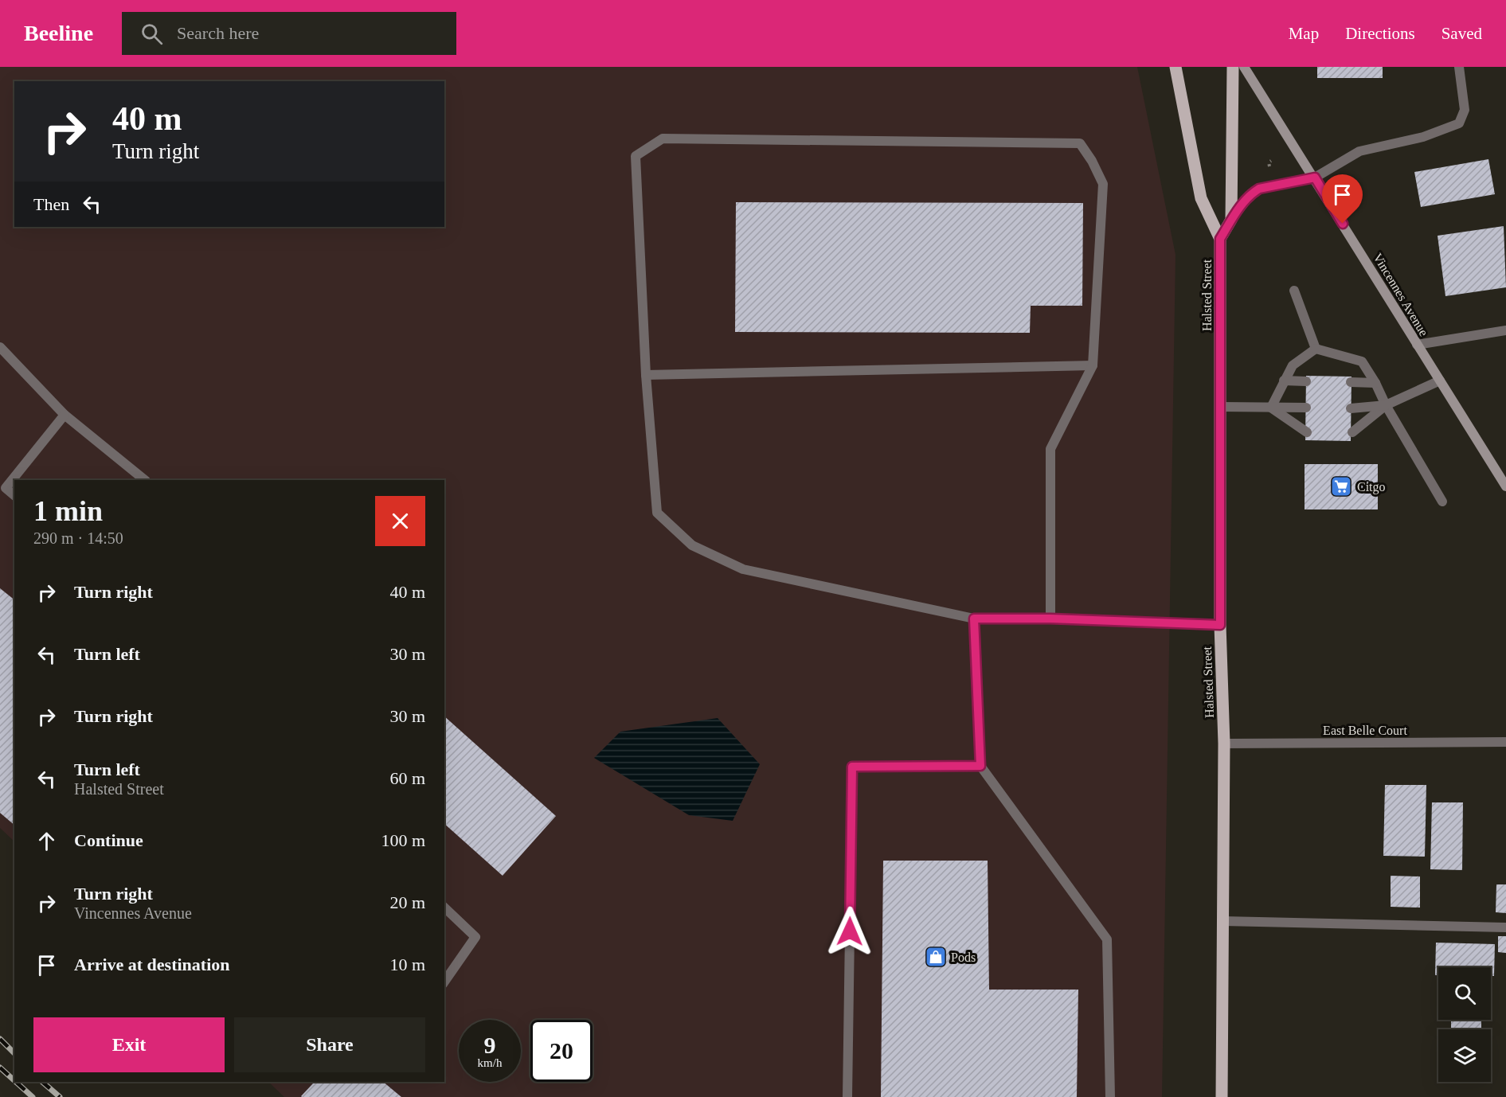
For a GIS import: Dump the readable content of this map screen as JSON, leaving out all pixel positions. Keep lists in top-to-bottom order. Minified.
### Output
{"streets":{"main road":["Halsted Street"],"street":["Vincennes Avenue","East Belle Court"]},"crossings":[["Halsted Street","East Belle Court"]],"places":{"supermarket":["Citgo"],"shop":["Pods"]},"page":{"header":"Beeline","search":"Search here","nav":["Map","Directions","Saved"],"turn":["40 m","Turn right"],"then":"Then","heading":["1 min","290 m · 14:50"],"list":[{"name":"Turn right","value":"40 m"},{"name":"Turn left","value":"30 m"},{"name":"Turn right","value":"30 m"},{"name":"Turn left","note":"Halsted Street","value":"60 m"},{"name":"Continue","value":"100 m"},{"name":"Turn right","note":"Vincennes Avenue","value":"20 m"},{"name":"Arrive at destination","value":"10 m"}],"buttons":["Exit","Share"],"speed":"9 km/h","limit":"20"}}
